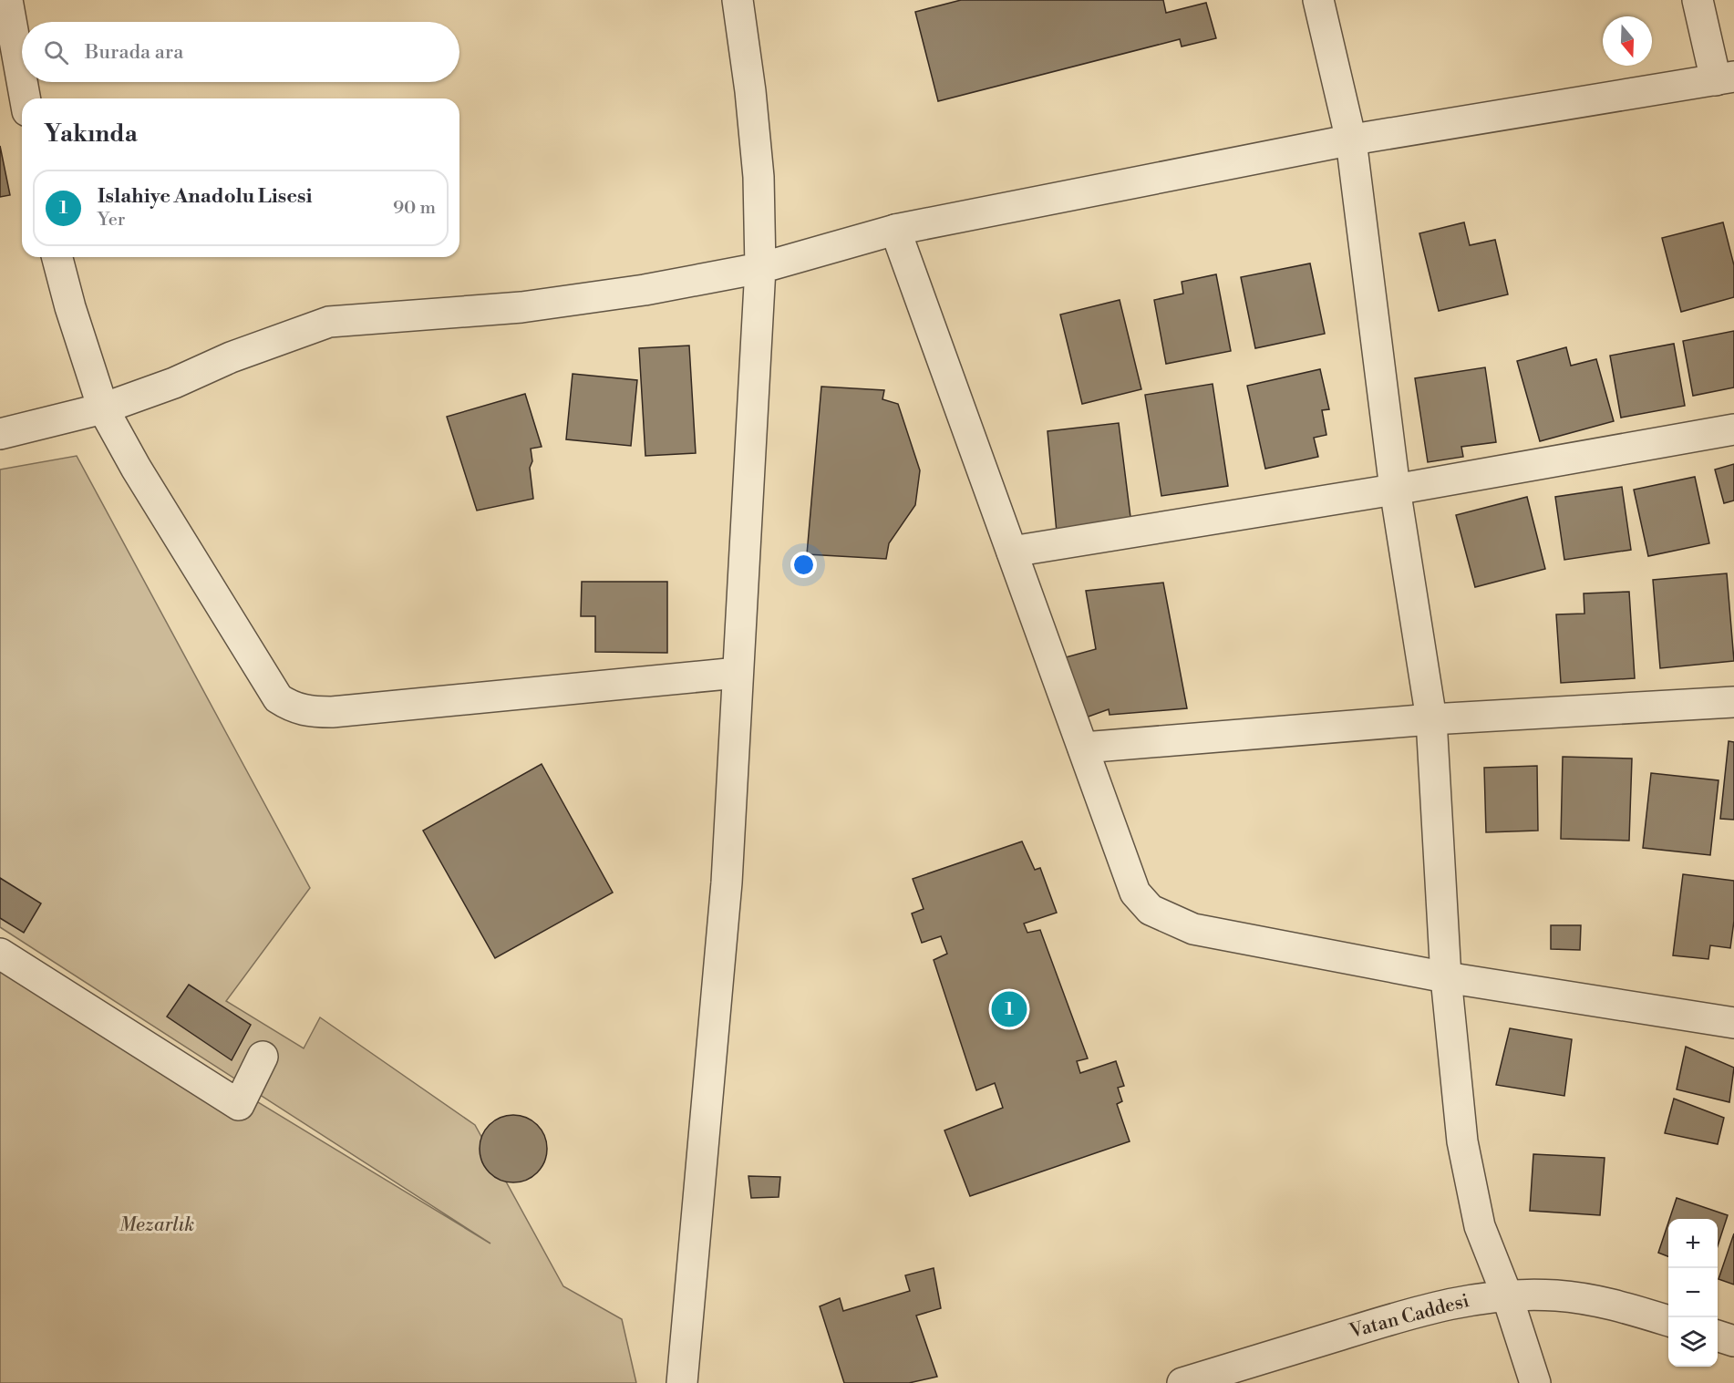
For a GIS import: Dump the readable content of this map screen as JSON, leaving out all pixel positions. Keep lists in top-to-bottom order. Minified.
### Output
{"streets":{"street":["Vatan Caddesi"]},"parks":["Mezarlık"],"north":"bottom","page":{"search":"Burada ara","heading":"Yakında","list":[{"mark":"1","name":"Islahiye Anadolu Lisesi","note":"Yer","value":"90 m"}],"pins":"1","map_buttons":["+","−"]}}
